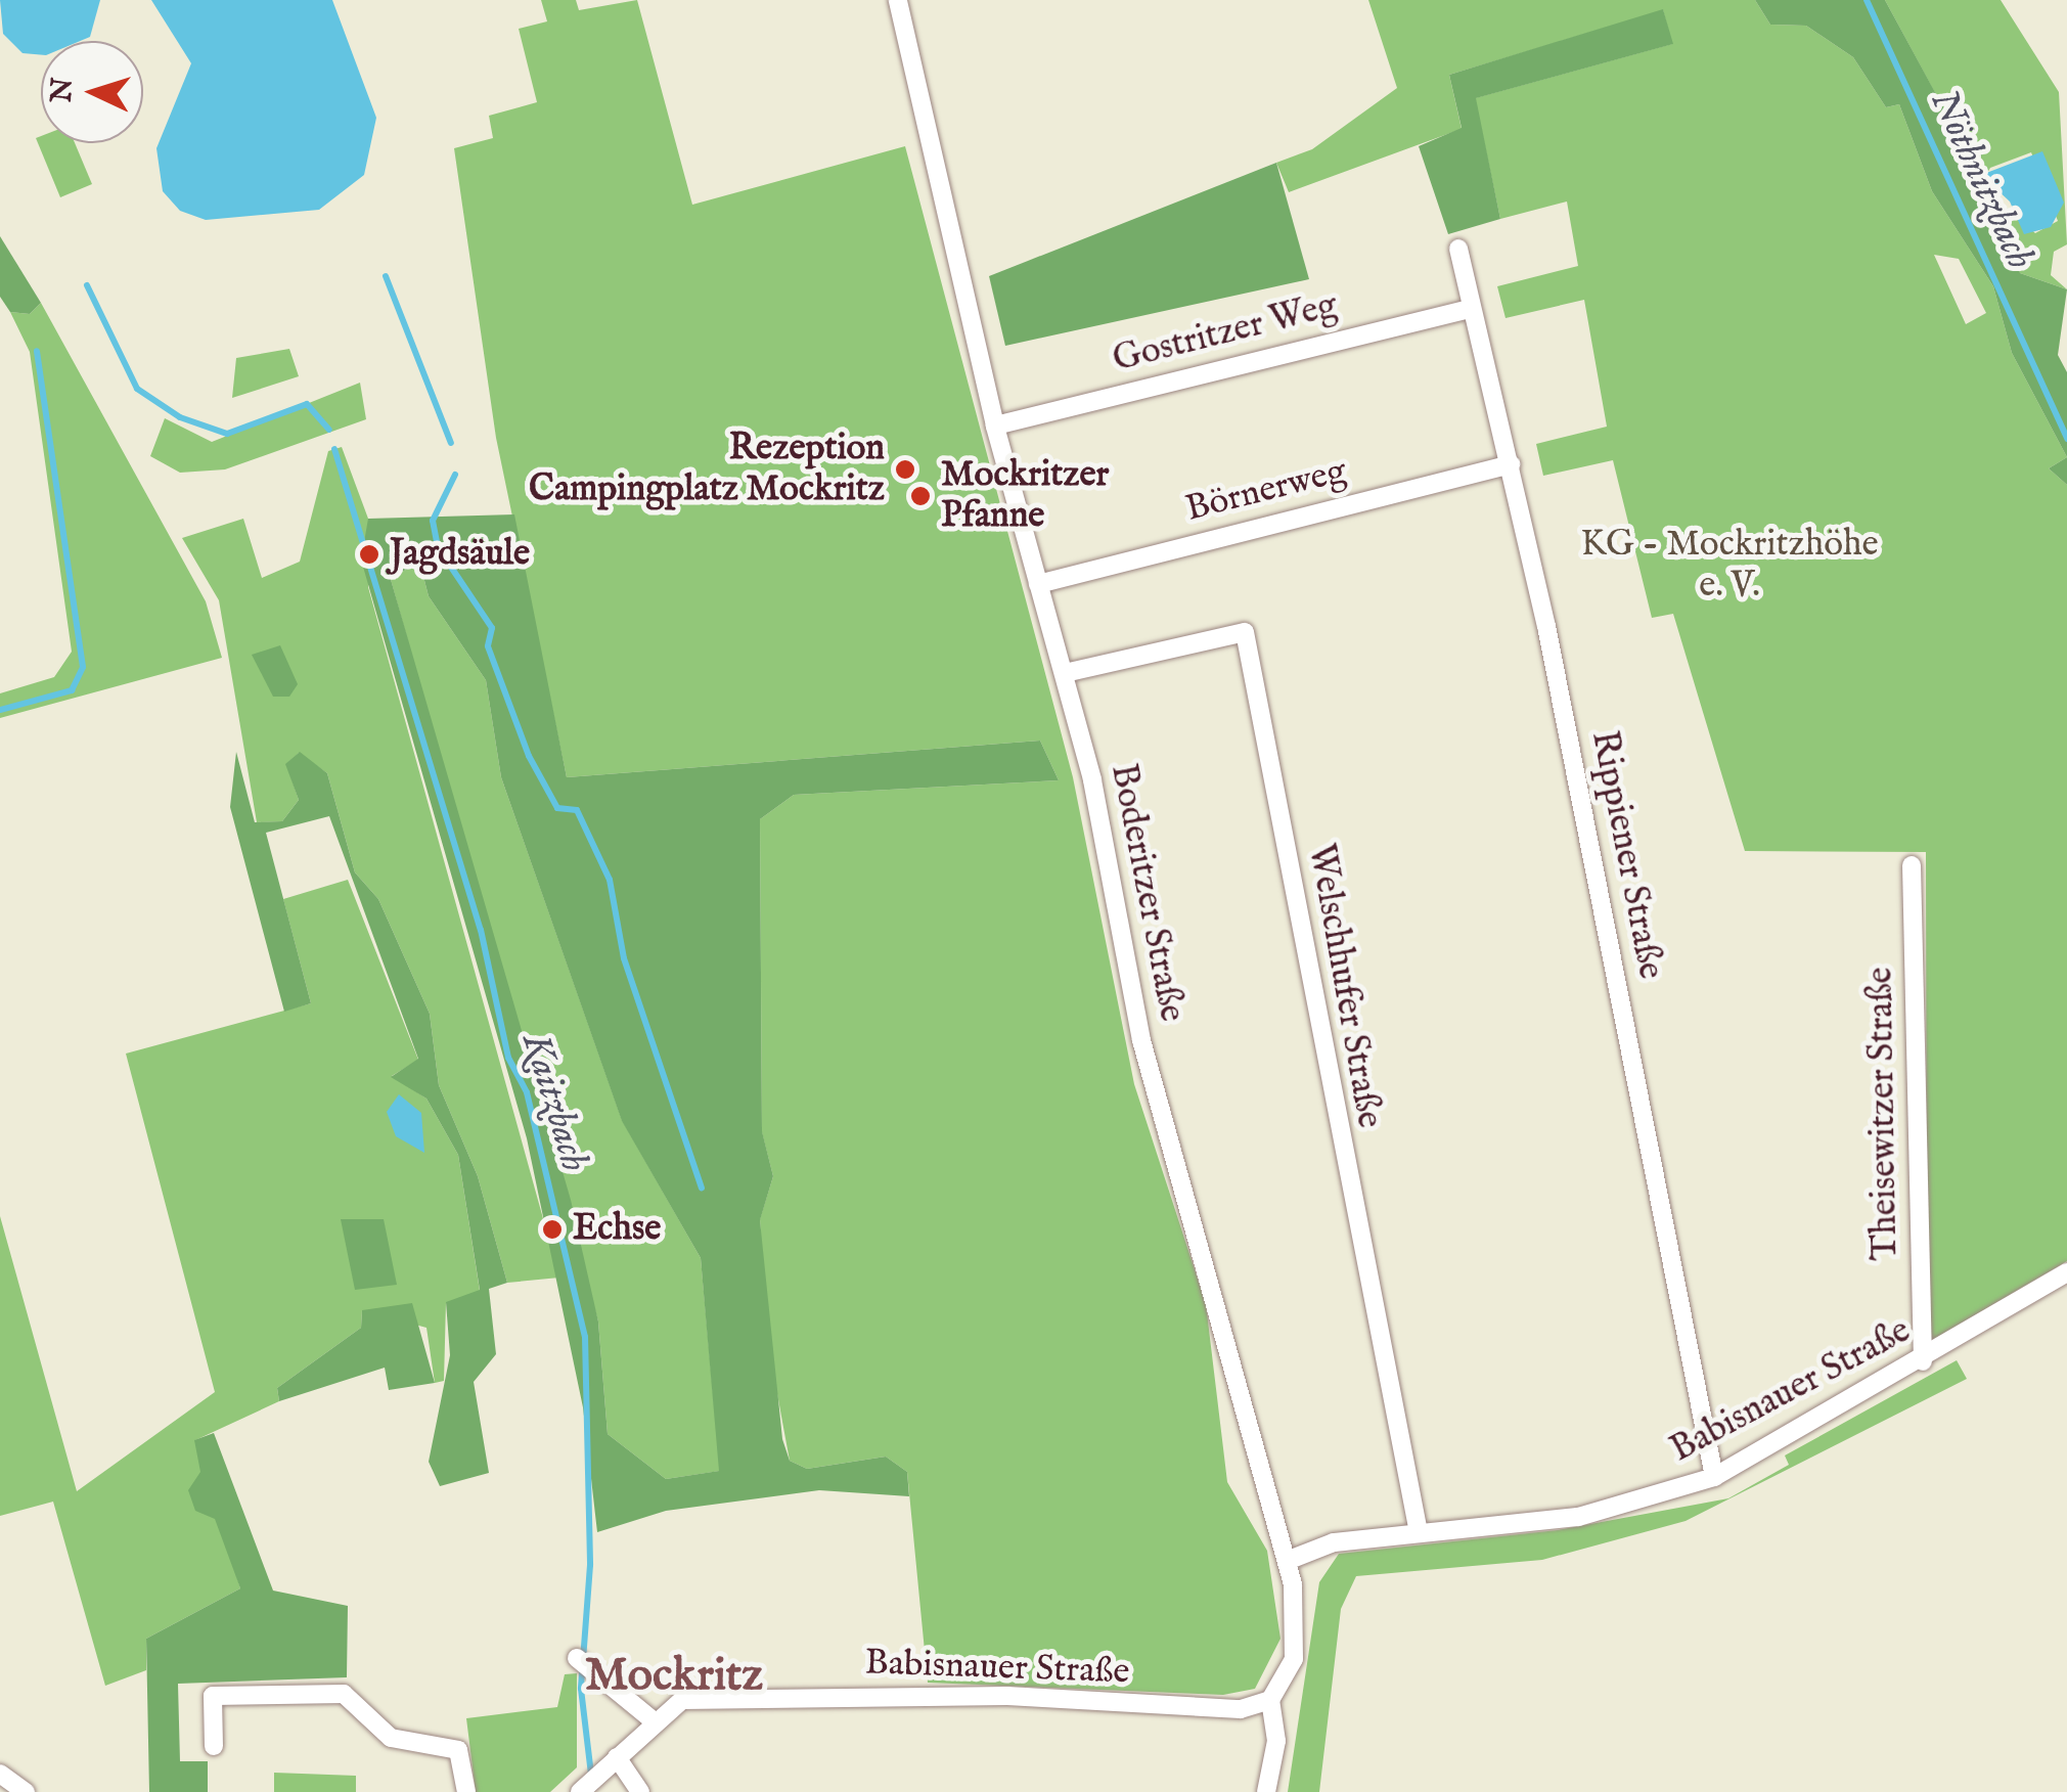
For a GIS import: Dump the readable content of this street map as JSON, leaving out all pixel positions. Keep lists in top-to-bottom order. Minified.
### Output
{"streets":{"street":["Gostritzer Weg","Börnerweg","Rippiener Straße","Boderitzer Straße","Welschhufer Straße","Theisewitzer Straße","Babisnauer Straße"]},"crossings":[["Gostritzer Weg","Rippiener Straße"],["Gostritzer Weg","Boderitzer Straße"],["Börnerweg","Rippiener Straße"],["Börnerweg","Boderitzer Straße"],["Rippiener Straße","Babisnauer Straße"],["Boderitzer Straße","Welschhufer Straße"],["Boderitzer Straße","Babisnauer Straße"],["Welschhufer Straße","Babisnauer Straße"],["Theisewitzer Straße","Babisnauer Straße"]],"districts":["Mockritz"],"water":["Nöthnitzbach","Kaitzbach"],"parks":["KG - Mockritzhöhe e. V."],"places":["Rezeption Campingplatz Mockritz","Mockritzer Pfanne","Jagdsäule","Echse"],"north":"left"}
